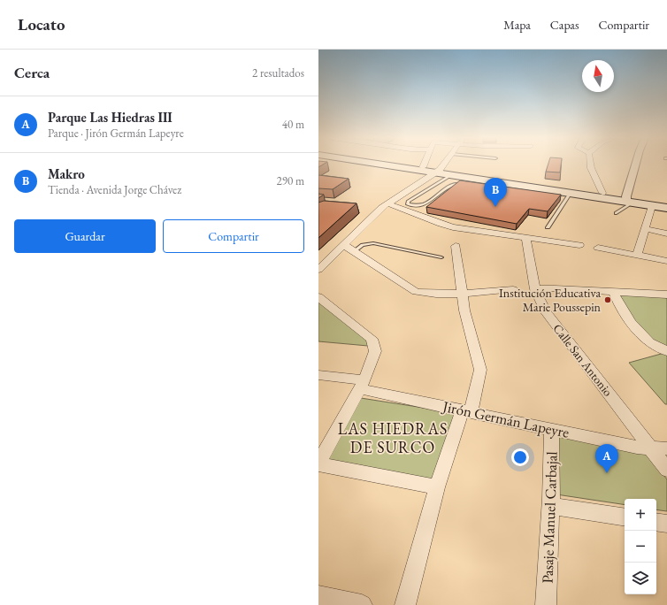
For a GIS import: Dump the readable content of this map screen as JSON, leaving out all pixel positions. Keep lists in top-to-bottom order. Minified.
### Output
{"streets":{"street":["Calle San Antonio","Jirón Germán Lapeyre","Pasaje Manuel Carbajal"]},"crossings":[["Calle San Antonio","Jirón Germán Lapeyre"],["Jirón Germán Lapeyre","Pasaje Manuel Carbajal"]],"districts":["LAS HIEDRAS DE SURCO"],"places":["Institución Educativa Marie Poussepin"],"north":"top","page":{"header":"Locato","nav":["Mapa","Capas","Compartir"],"heading":["Cerca","2 resultados"],"list":[{"mark":"A","name":"Parque Las Hiedras III","note":"Parque · Jirón Germán Lapeyre","value":"40 m"},{"mark":"B","name":"Makro","note":"Tienda · Avenida Jorge Chávez","value":"290 m"}],"pins":["B","A"],"buttons":["Guardar","Compartir"],"map_buttons":["+","−"]}}
